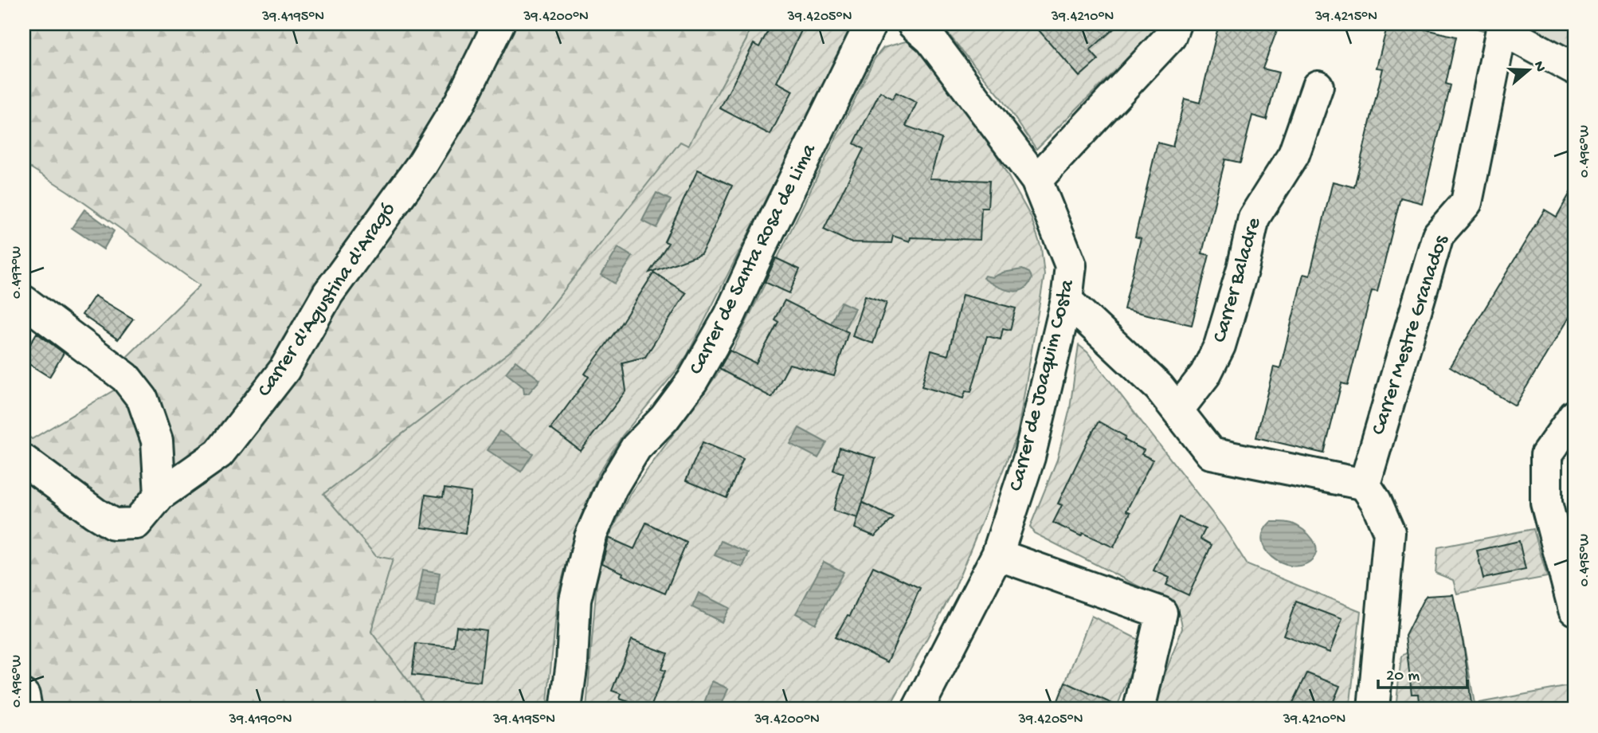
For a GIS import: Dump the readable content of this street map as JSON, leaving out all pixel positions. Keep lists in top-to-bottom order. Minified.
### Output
{"streets":{"street":["Carrer de Santa Rosa de Lima","Carrer Baladre","Carrer d'Agustina d'Aragó","Carrer Mestre Granados","Carrer de Joaquim Costa"]},"scale_bar":"20 m","north":"right","coordinates":["39.4195°N","39.4200°N","39.4205°N","39.4210°N","39.4215°N","0.496°W","0.497°W","0.495°W","39.4190°N"]}
